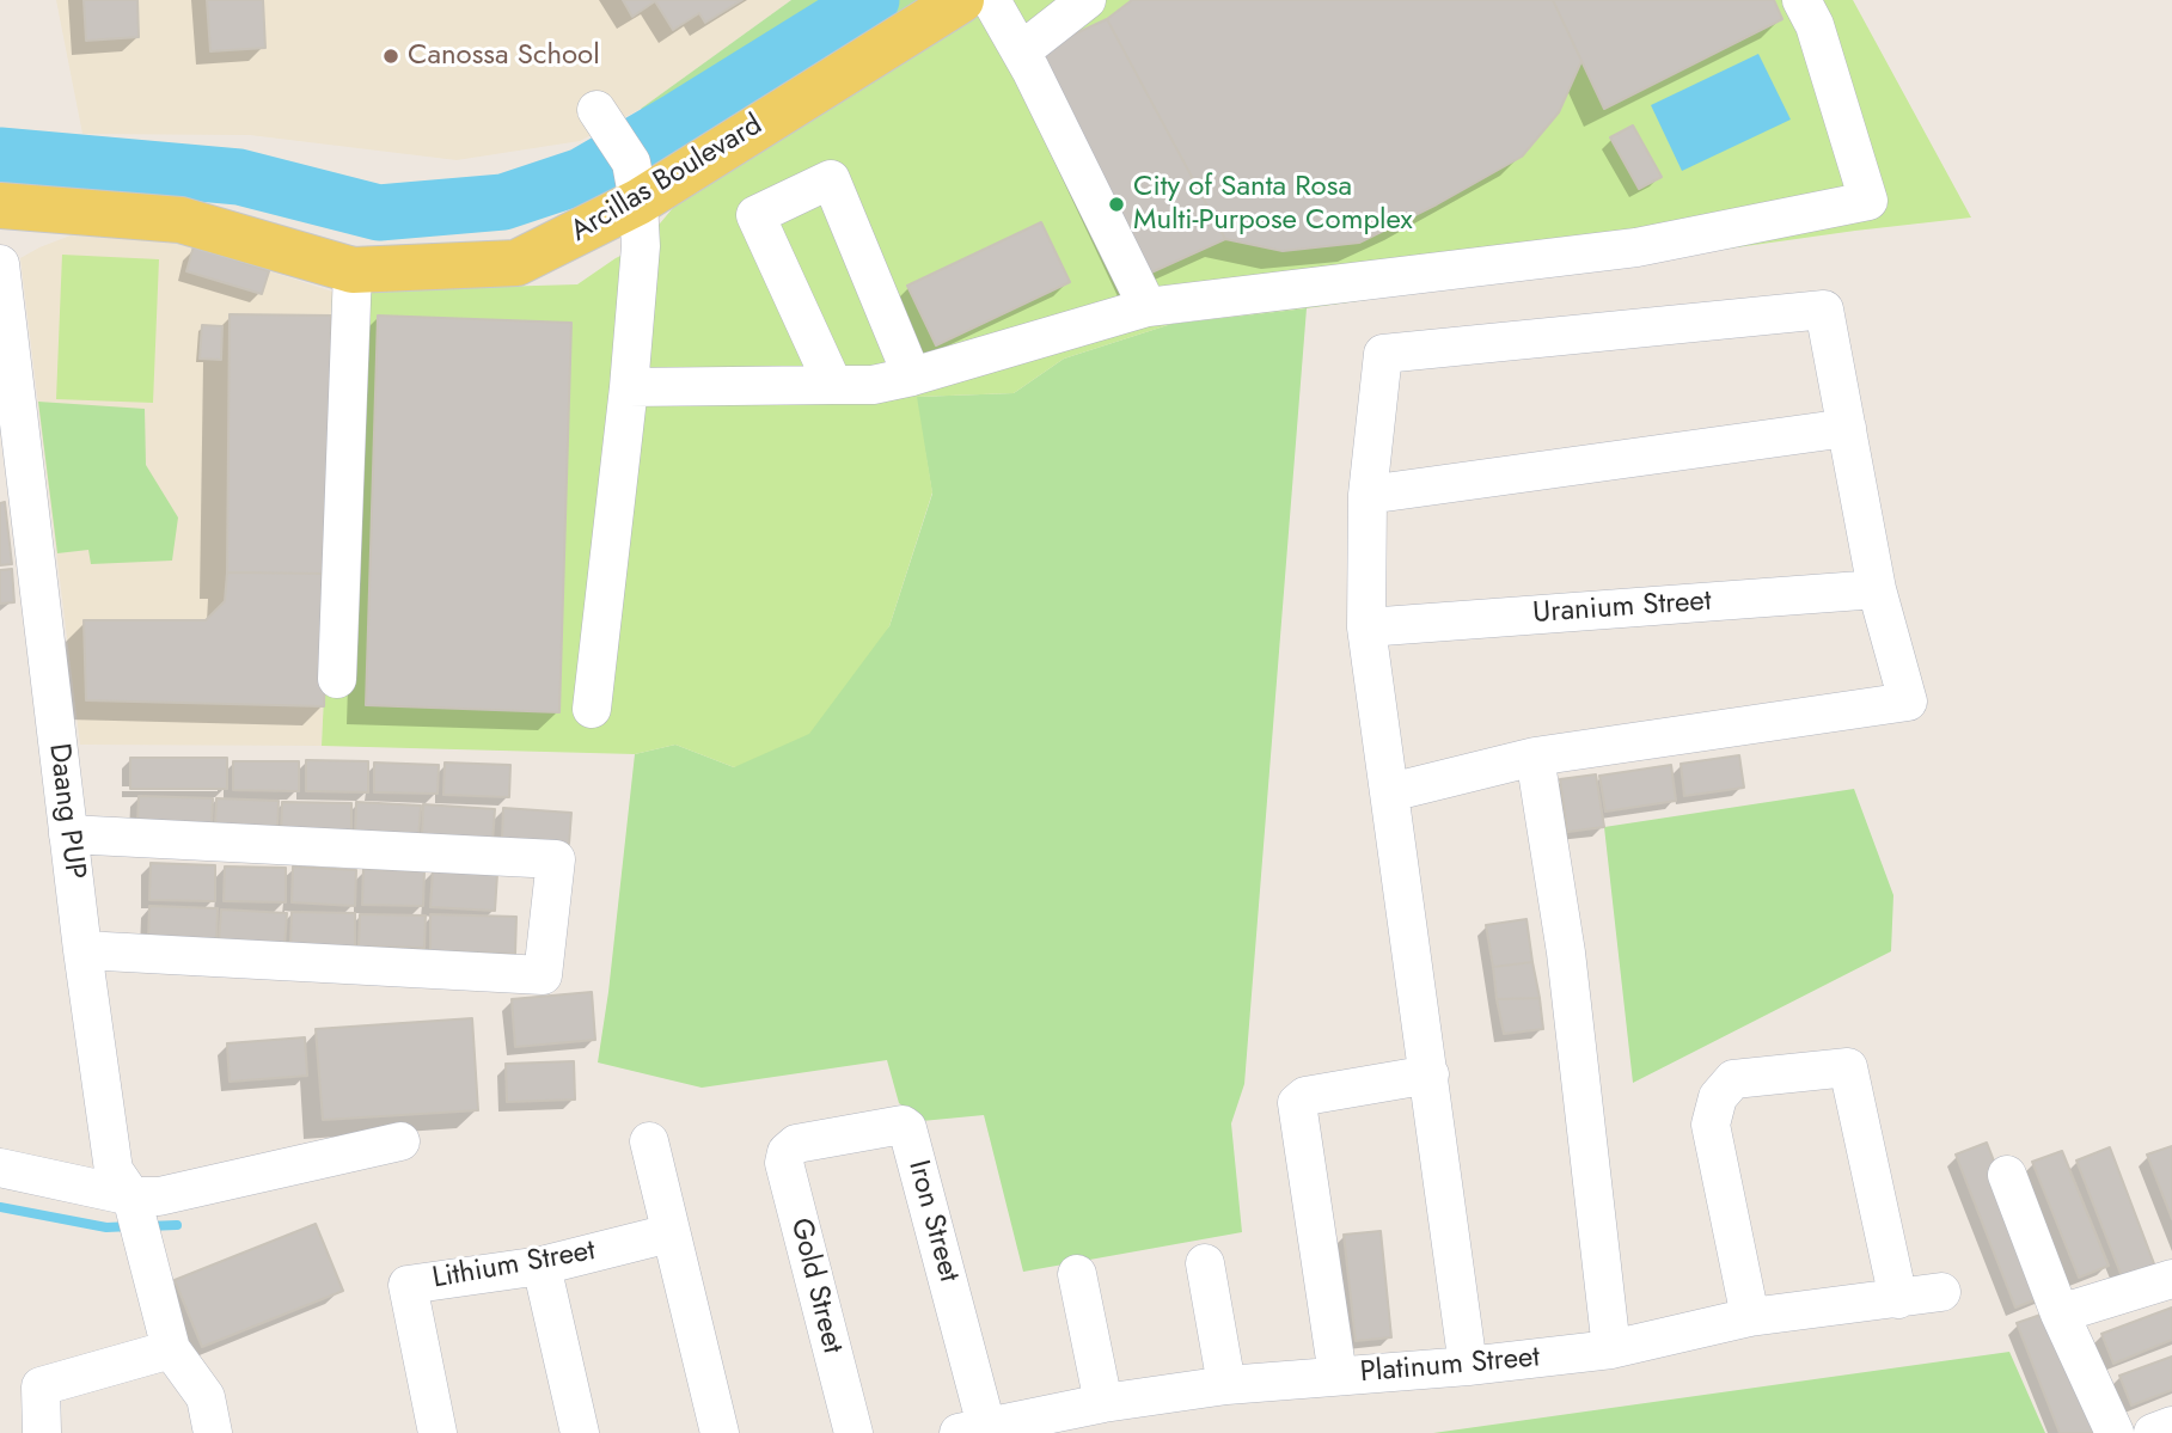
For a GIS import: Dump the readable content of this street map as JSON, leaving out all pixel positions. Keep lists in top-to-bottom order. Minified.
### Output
{"streets":{"main road":["Arcillas Boulevard"],"street":["Uranium Street","Daang PUP","Iron Street","Lithium Street","Gold Street","Platinum Street"]},"crossings":[["Iron Street","Gold Street"],["Iron Street","Platinum Street"]],"places":["Canossa School","City of Santa Rosa Multi-Purpose Complex"]}
